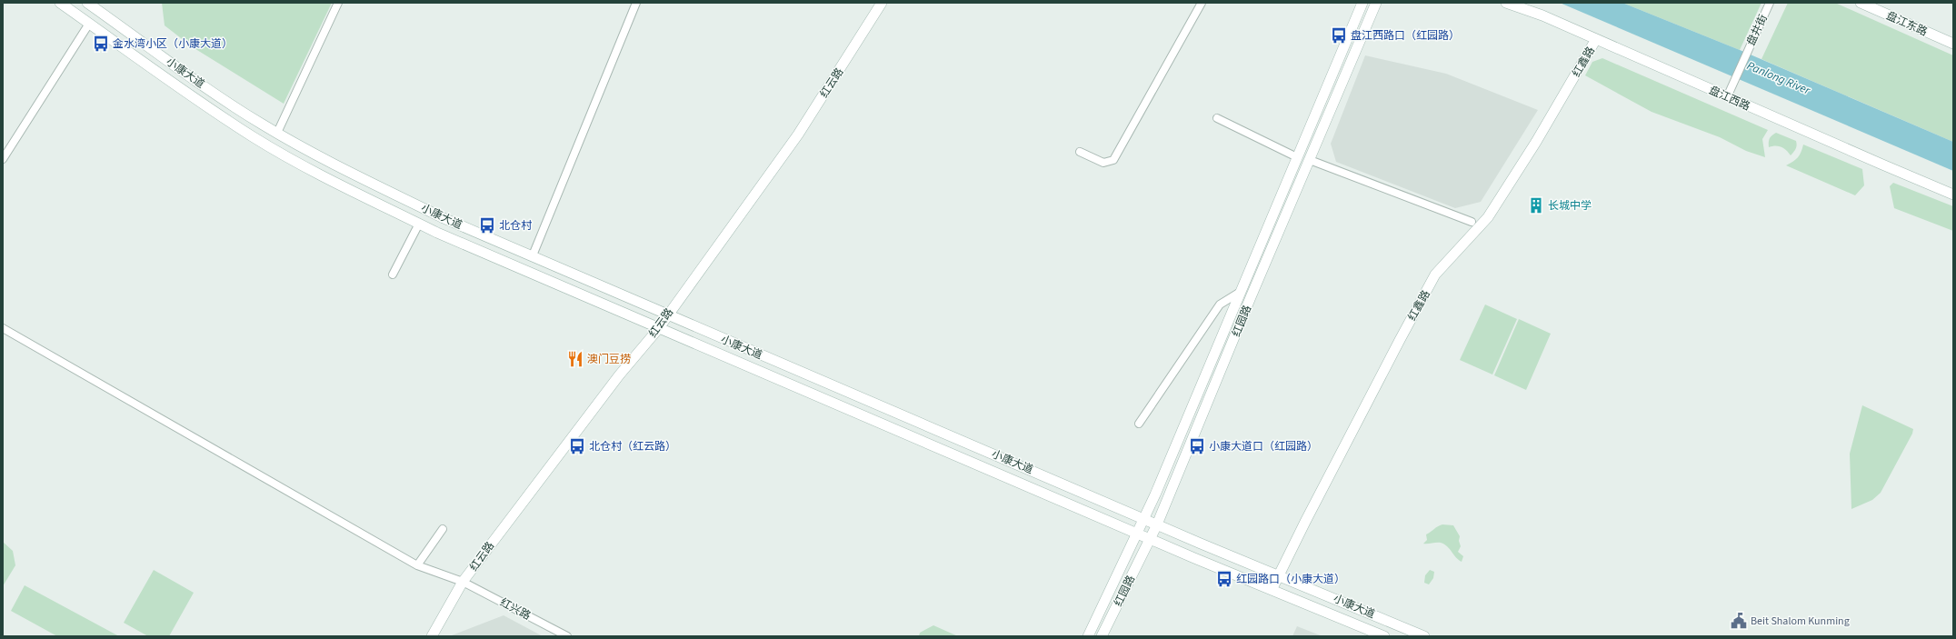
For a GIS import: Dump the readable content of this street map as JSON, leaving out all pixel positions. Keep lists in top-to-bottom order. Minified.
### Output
{"streets":{"main road":["盘江东路","红鑫路","小康大道","红云路","盘江西路","红园路"],"street":["盘井街","红兴路"]},"crossings":[["盘井街","盘江西路"],["红鑫路","小康大道"],["红鑫路","盘江西路"],["小康大道","红云路"],["小康大道","红园路"],["红云路","红兴路"]],"water":["Panlong River"],"places":{"bus stop":["盘江西路口（红园路）","金水湾小区（小康大道）","北仓村","北仓村（红云路）","小康大道口（红园路）","红园路口（小康大道）"],"building":["长城中学"],"restaurant":["澳门豆捞"],"public building":["Beit Shalom Kunming"]}}
